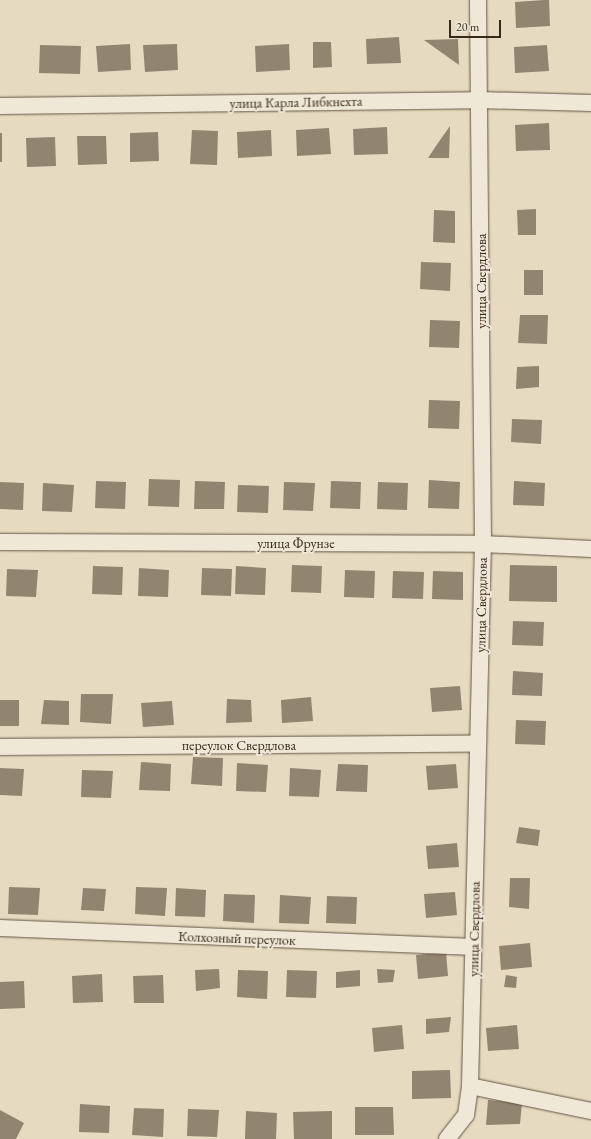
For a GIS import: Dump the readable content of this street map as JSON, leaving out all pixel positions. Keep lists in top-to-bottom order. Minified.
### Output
{"streets":{"street":["улица Карла Либкнехта","улица Свердлова","улица Фрунзе","переулок Свердлова","Колхозный переулок"]},"crossings":[["улица Карла Либкнехта","улица Свердлова"],["улица Свердлова","улица Фрунзе"],["улица Свердлова","переулок Свердлова"],["улица Свердлова","Колхозный переулок"]],"scale_bar":"20 m"}
